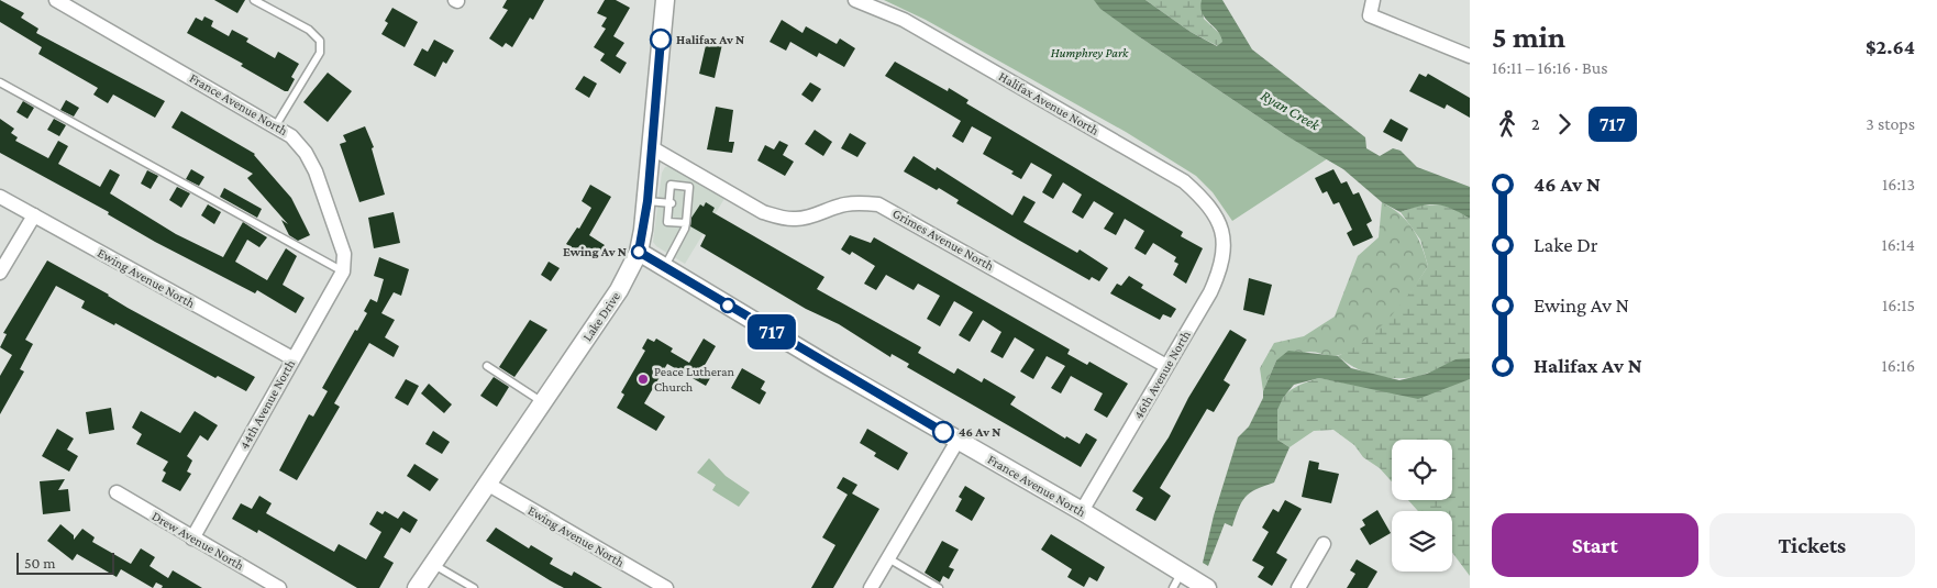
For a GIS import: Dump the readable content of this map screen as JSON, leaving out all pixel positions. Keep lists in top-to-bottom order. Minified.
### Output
{"streets":{"street":["Halifax Avenue North","France Avenue North","Grimes Avenue North","Ewing Avenue North","Lake Drive","46th Avenue North","44th Avenue North","Drew Avenue North"]},"crossings":[["Halifax Avenue North","46th Avenue North"],["France Avenue North","Lake Drive"],["France Avenue North","46th Avenue North"],["France Avenue North","44th Avenue North"],["Grimes Avenue North","Lake Drive"],["Grimes Avenue North","46th Avenue North"],["Ewing Avenue North","Lake Drive"],["Ewing Avenue North","44th Avenue North"],["44th Avenue North","Drew Avenue North"]],"water":["Ryan Creek"],"parks":["Humphrey Park"],"places":["Halifax Av N","Ewing Av N","Peace Lutheran Church","46 Av N"],"lines":["bus line 717"],"scale_bar":"50 m","page":{"on_map":"717","heading":["5 min","16:11 – 16:16 · Bus","$2.64"],"legs":["2","717","3 stops"],"list":[{"name":"46 Av N","value":"16:13"},{"name":"Lake Dr","value":"16:14"},{"name":"Ewing Av N","value":"16:15"},{"name":"Halifax Av N","value":"16:16"}],"buttons":["Start","Tickets"],"scale":"50 m"}}
